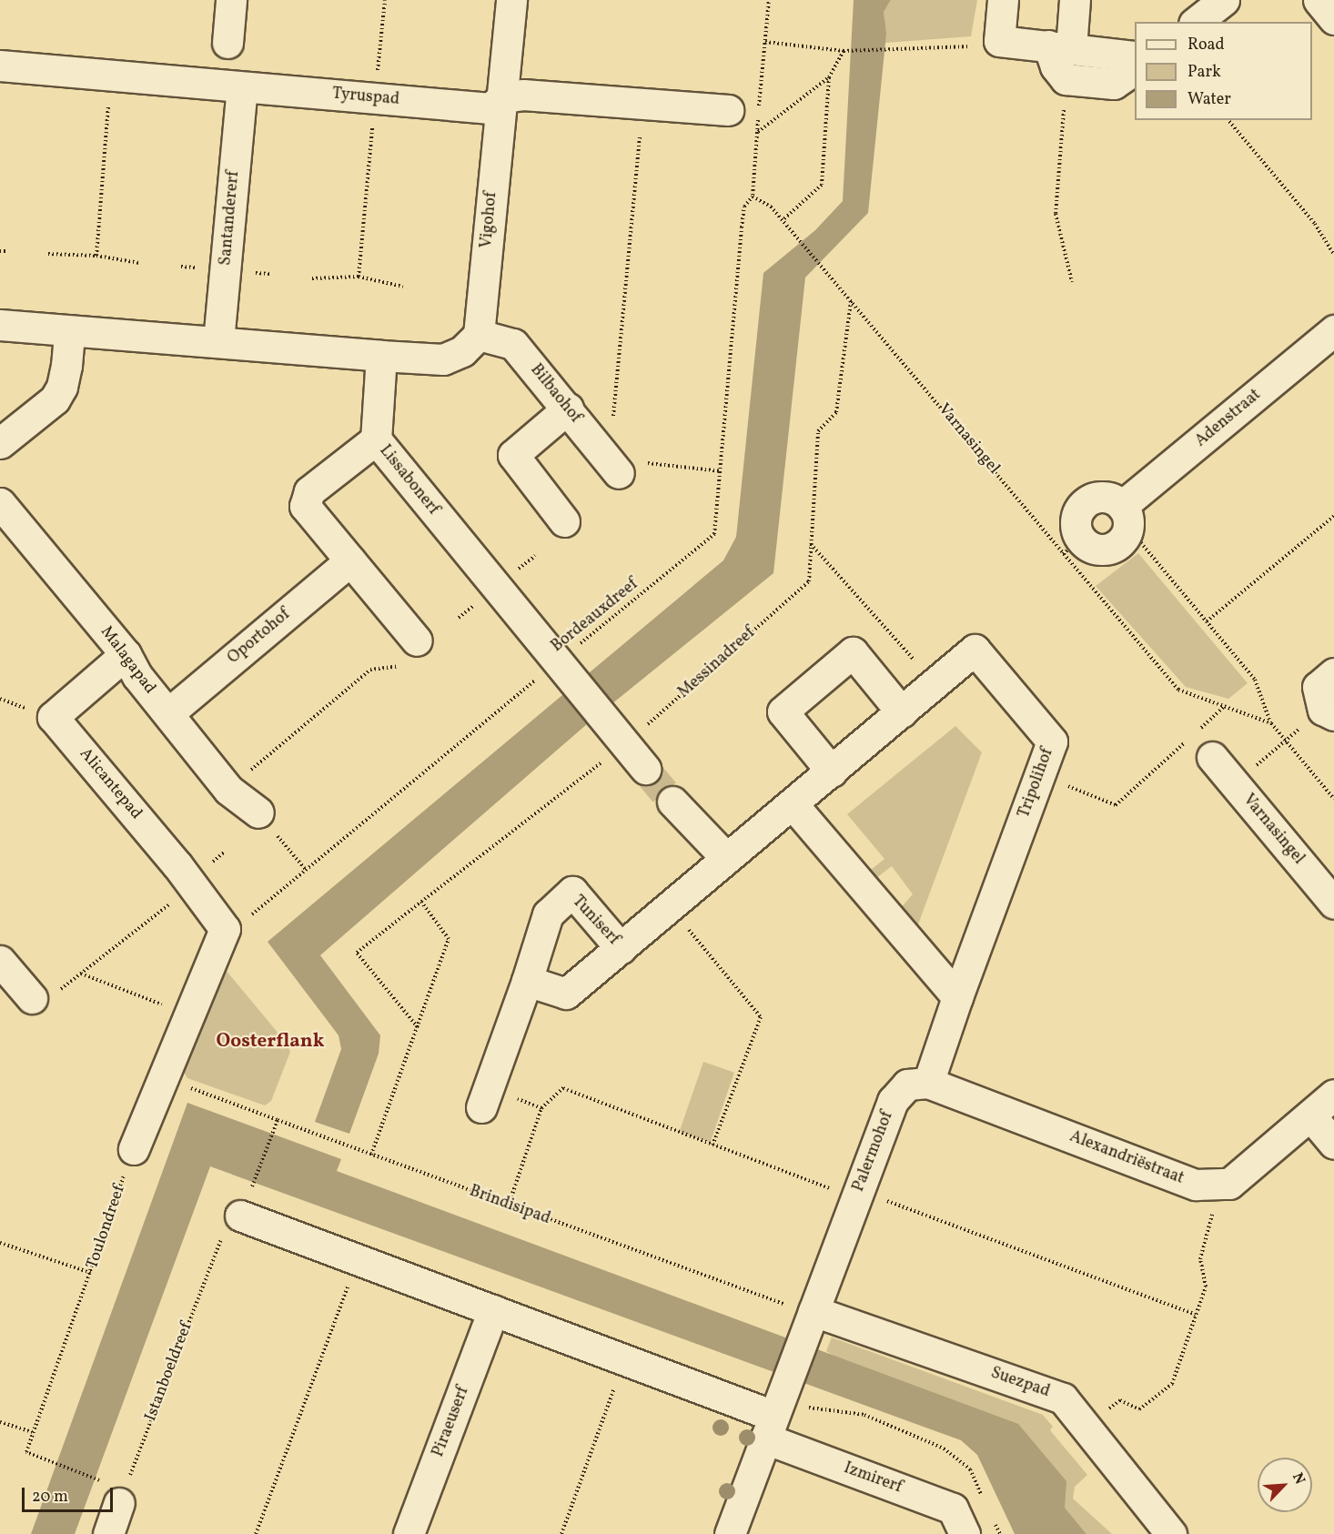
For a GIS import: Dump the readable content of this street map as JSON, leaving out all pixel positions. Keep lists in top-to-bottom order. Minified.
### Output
{"streets":{"street":["Tyruspad","Santandererf","Vigohof","Bilbaohof","Adenstraat","Varnasingel","Lissabonerf","Oportohof","Malagapad","Tripolihof","Alicantepad","Tuniserf","Palermohof","Alexandriëstraat","Suezpad","Piraeuserf","Izmirerf"],"path":["Bordeauxdreef","Messinadreef","Brindisipad","Toulondreef","Istanboeldreef"]},"crossings":[["Tyruspad","Vigohof"],["Vigohof","Bilbaohof"],["Adenstraat","Varnasingel"],["Varnasingel","Bordeauxdreef"],["Lissabonerf","Bordeauxdreef"],["Bordeauxdreef","Alicantepad"],["Oportohof","Malagapad"],["Malagapad","Alicantepad"],["Tripolihof","Tuniserf"],["Palermohof","Alexandriëstraat"],["Palermohof","Brindisipad"],["Palermohof","Suezpad"],["Palermohof","Izmirerf"],["Brindisipad","Suezpad"],["Toulondreef","Istanboeldreef"]],"districts":["Oosterflank"],"legend":["Road","Park","Water"],"scale_bar":"20 m","north":"top right"}
